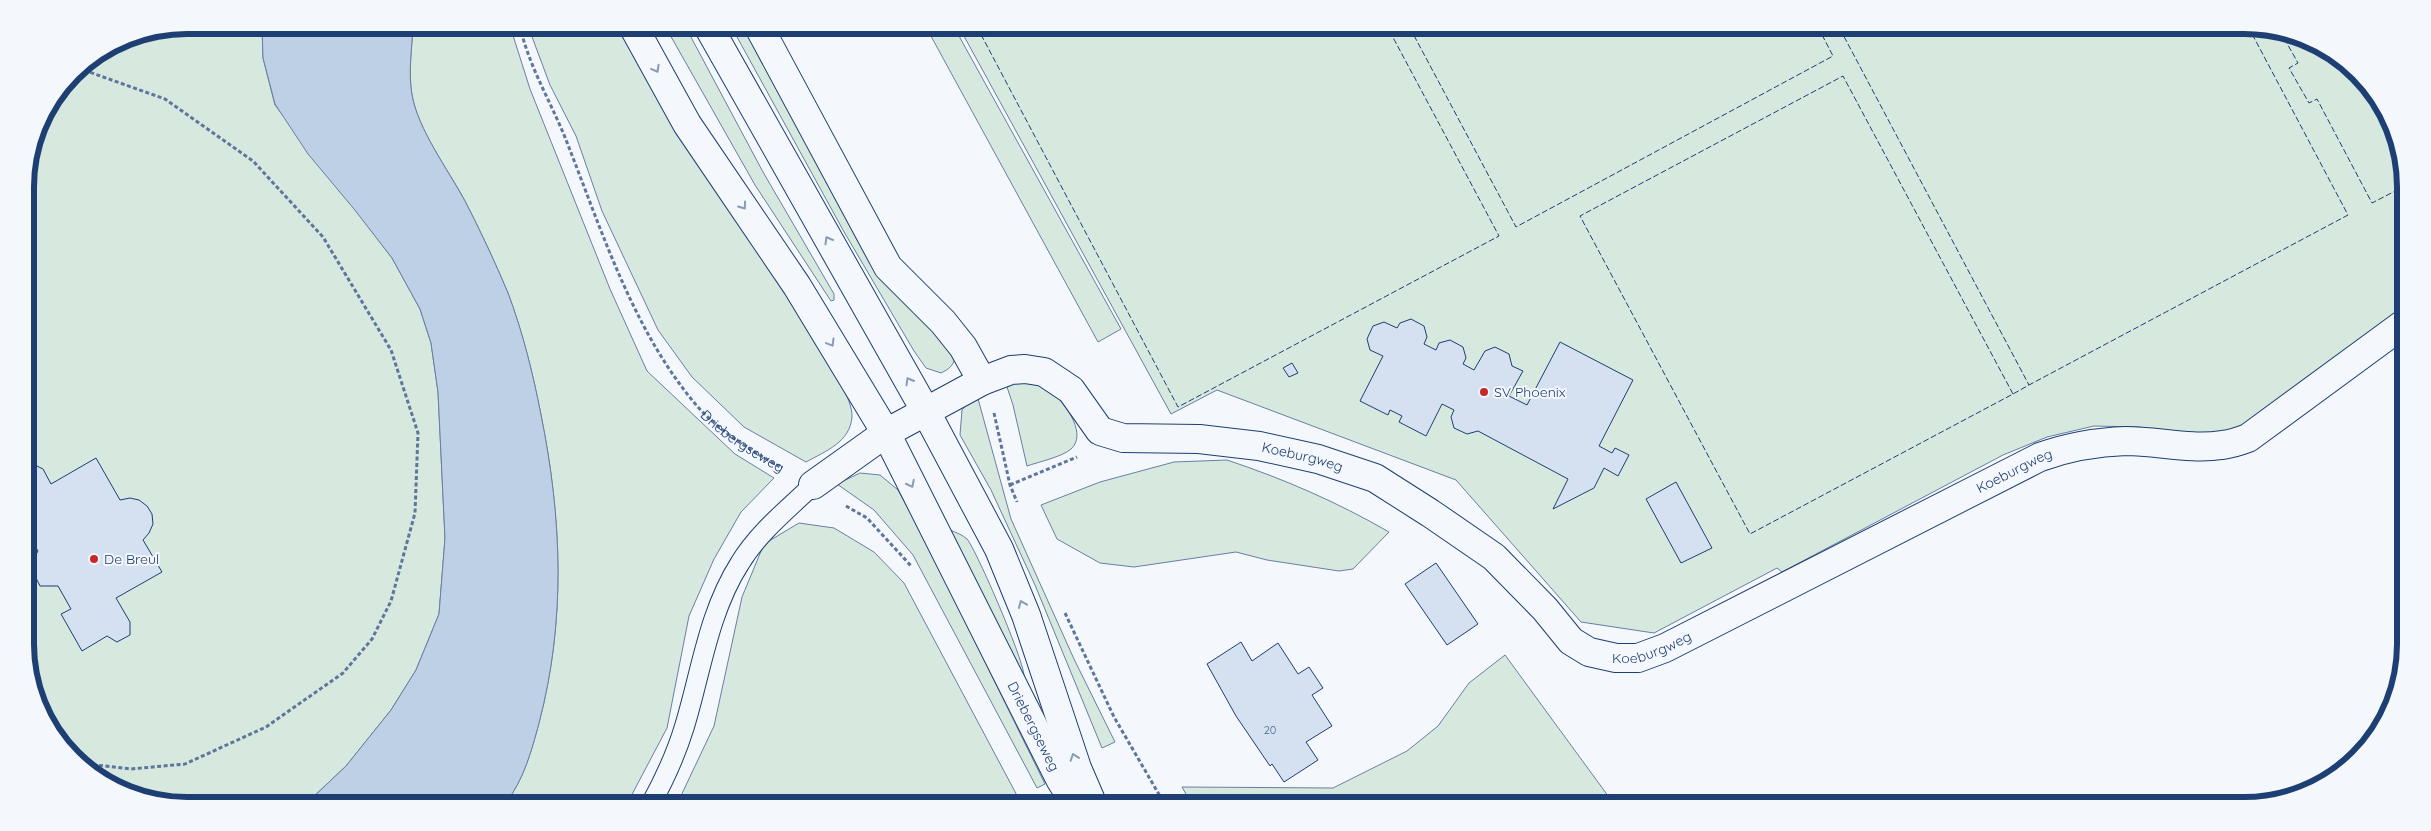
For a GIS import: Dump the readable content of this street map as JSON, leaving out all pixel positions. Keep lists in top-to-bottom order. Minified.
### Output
{"streets":{"street":["Driebergseweg","Koeburgweg"]},"places":["SV Phoenix","De Breul"],"house_numbers":["20"]}
